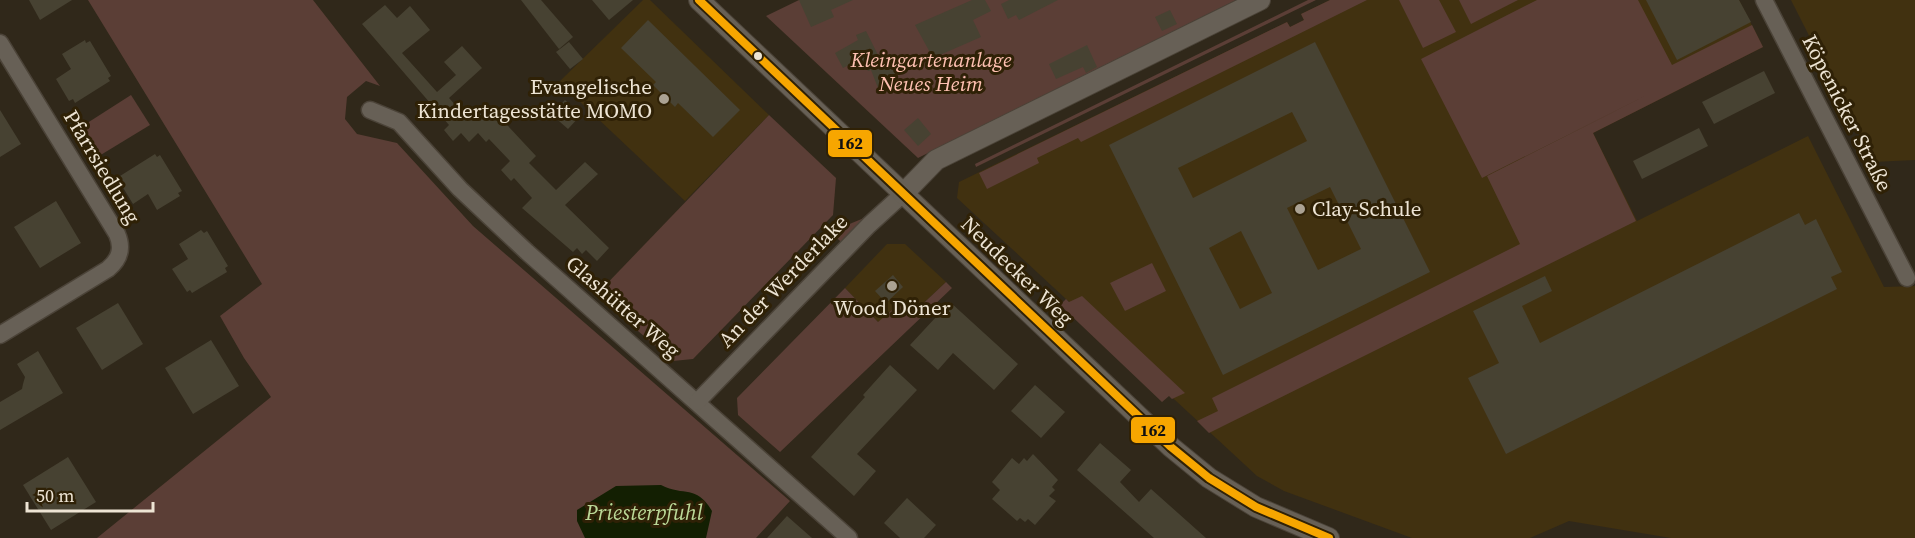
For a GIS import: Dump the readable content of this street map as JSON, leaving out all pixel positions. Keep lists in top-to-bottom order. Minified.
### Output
{"streets":{"street":["Köpenicker Straße","Pfarrsiedlung","Neudecker Weg","An der Werderlake","Glashütter Weg"]},"crossings":[["Neudecker Weg","An der Werderlake"],["An der Werderlake","Glashütter Weg"]],"water":["Priesterpfuhl"],"parks":["Kleingartenanlage Neues Heim"],"places":["Evangelische Kindertagesstätte MOMO","Clay-Schule","Wood Döner"],"lines":["transit line 162"],"scale_bar":"50 m"}
